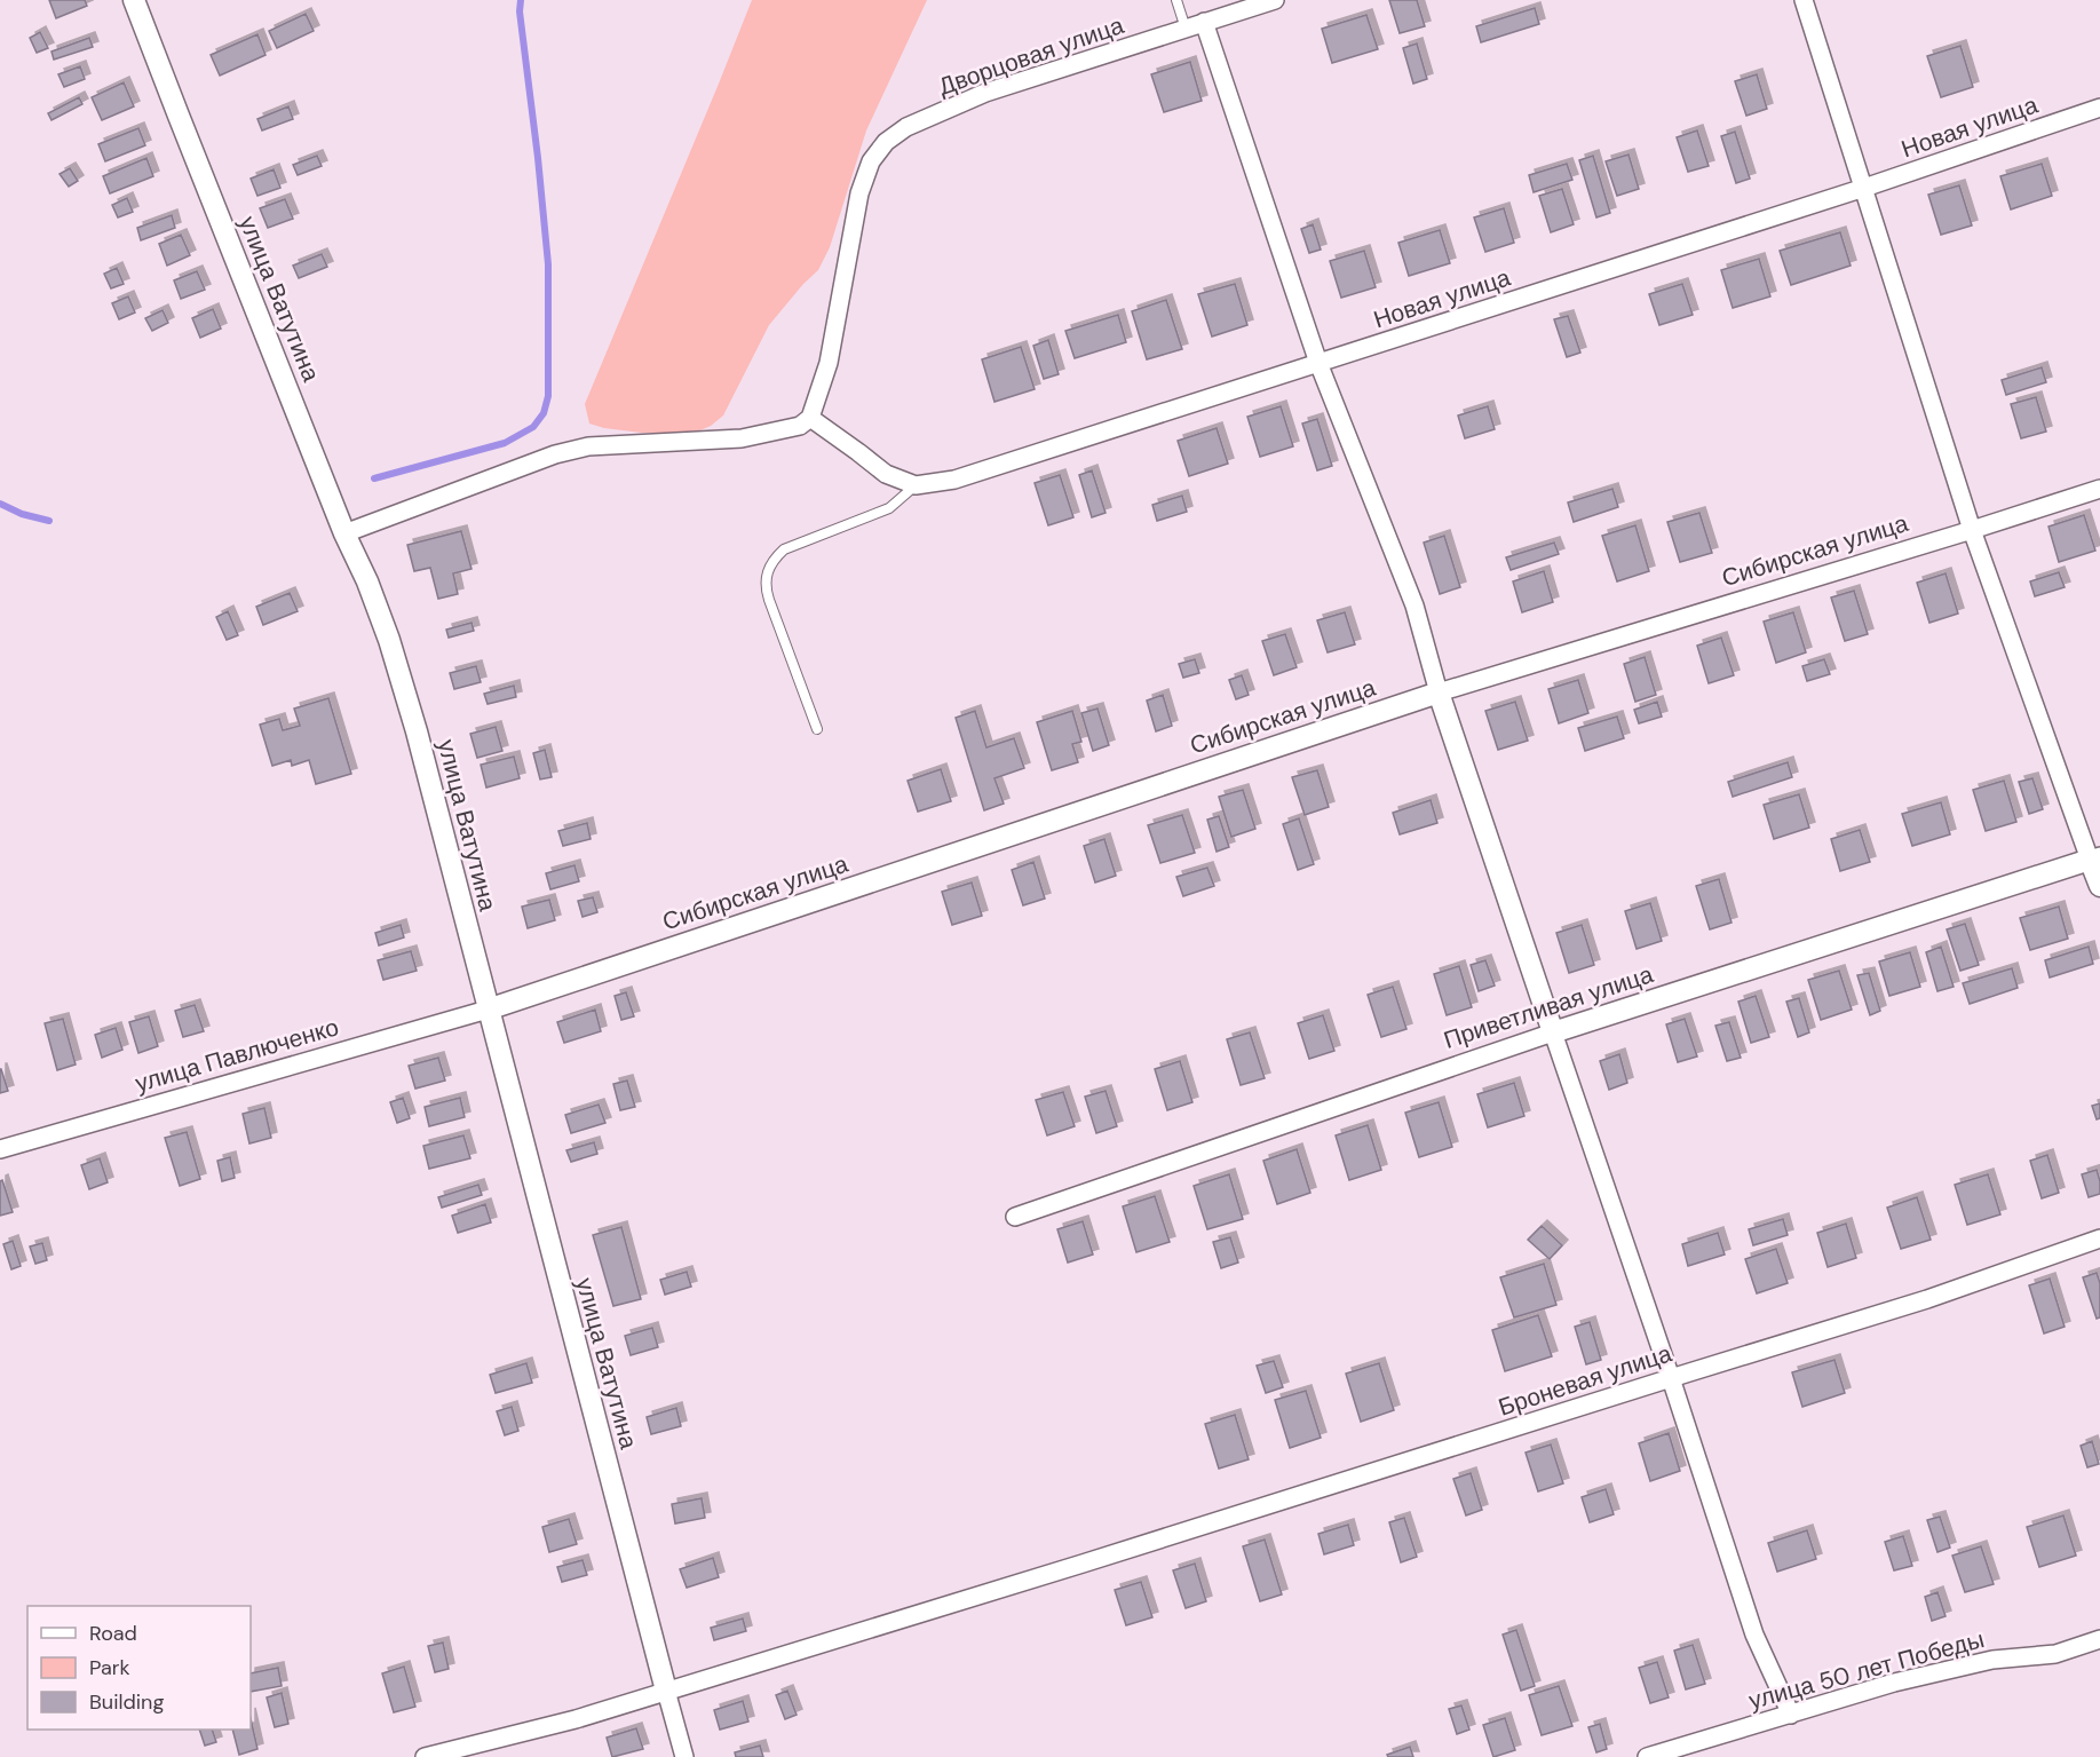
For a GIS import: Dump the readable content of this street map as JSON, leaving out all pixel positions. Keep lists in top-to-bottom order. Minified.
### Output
{"streets":{"street":["Дворцовая улица","Новая улица","улица Ватутина","Сибирская улица","Приветливая улица","улица Павлюченко","Броневая улица","улица 50 лет Победы"]},"crossings":[["улица Ватутина","Сибирская улица"],["улица Ватутина","улица Павлюченко"],["улица Ватутина","Броневая улица"],["Сибирская улица","улица Павлюченко"]],"legend":["Road","Park","Building"]}
